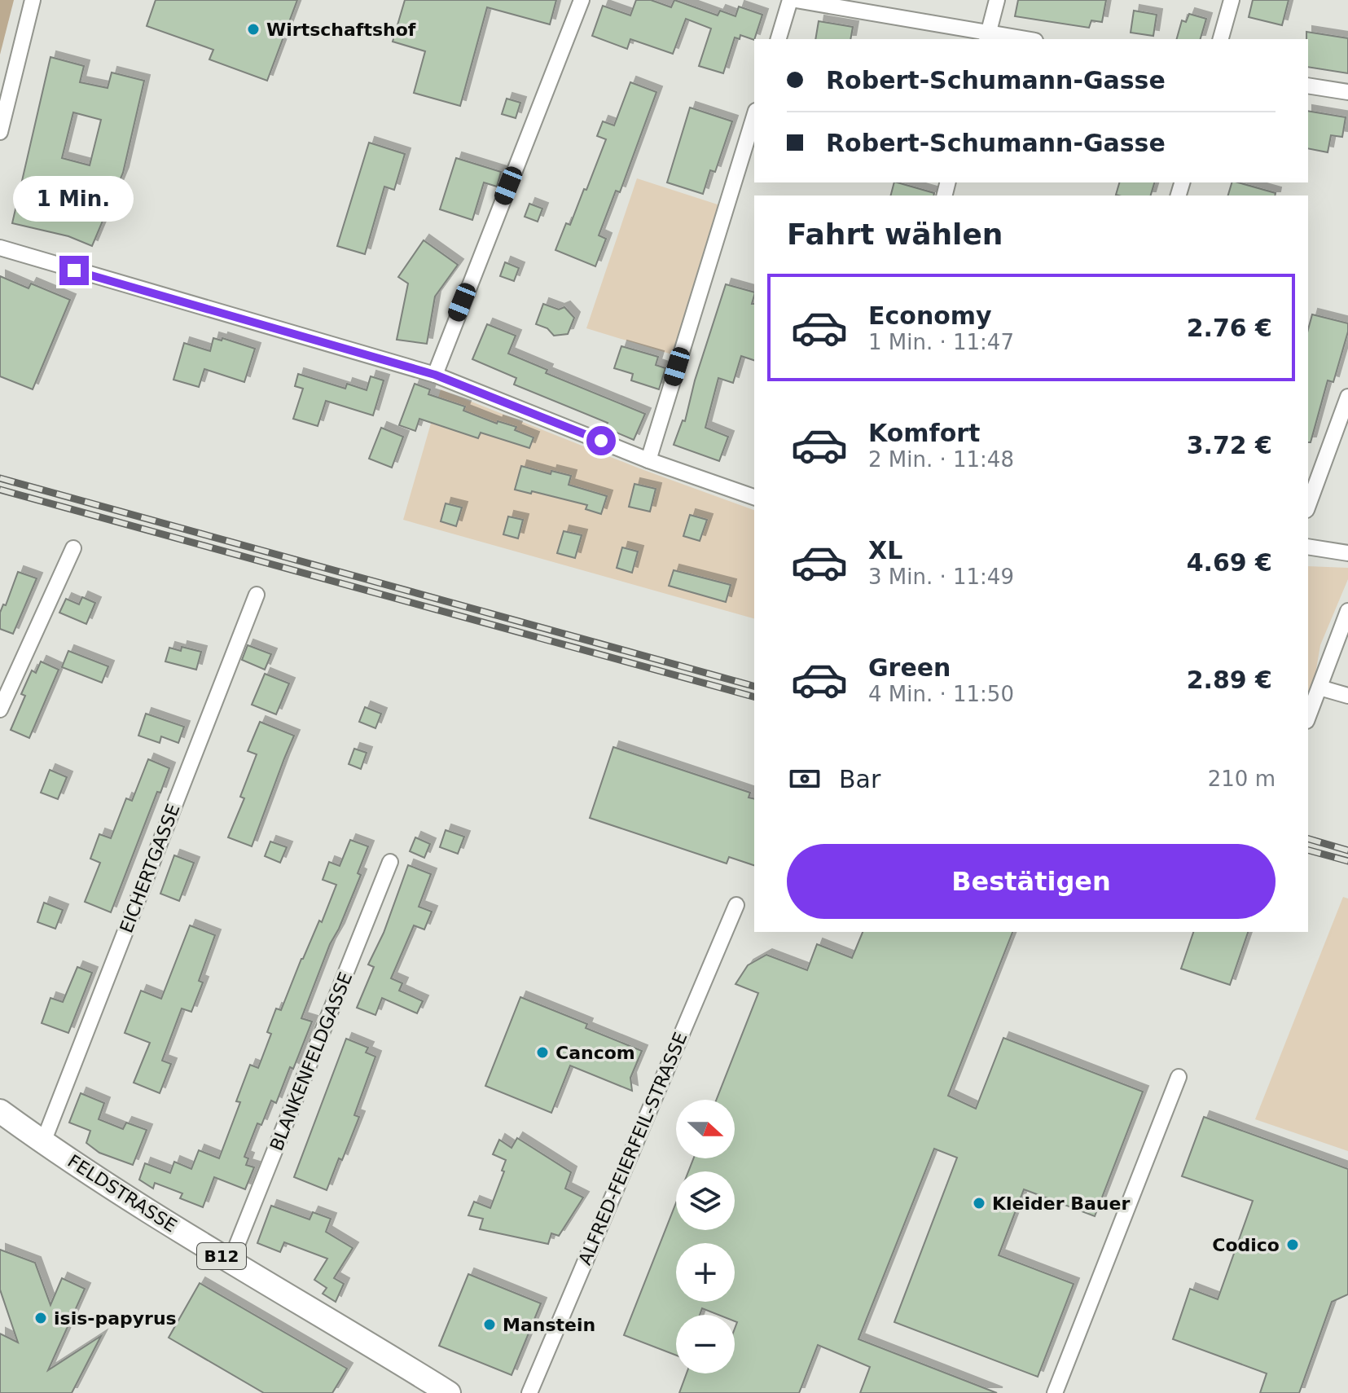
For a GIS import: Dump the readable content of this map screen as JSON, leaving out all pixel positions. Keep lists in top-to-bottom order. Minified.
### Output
{"streets":{"main road":["FELDSTRASSE","B12"],"street":["EICHERTGASSE","BLANKENFELDGASSE","ALFRED-FEIERFEIL-STRASSE"]},"crossings":[["EICHERTGASSE","FELDSTRASSE"],["BLANKENFELDGASSE","FELDSTRASSE"]],"places":["Wirtschaftshof","Cancom","Kleider Bauer","Codico","isis-papyrus","Manstein"],"north":"right","page":{"banner":["Robert-Schumann-Gasse","Robert-Schumann-Gasse"],"bubble":"1 Min.","heading":"Fahrt wählen","list":[{"name":"Economy","note":"1 Min. · 11:47","value":"2.76 €"},{"name":"Komfort","note":"2 Min. · 11:48","value":"3.72 €"},{"name":"XL","note":"3 Min. · 11:49","value":"4.69 €"},{"name":"Green","note":"4 Min. · 11:50","value":"2.89 €"}],"pay":["Bar","210 m"],"buttons":"Bestätigen","map_buttons":["+","−"]}}
